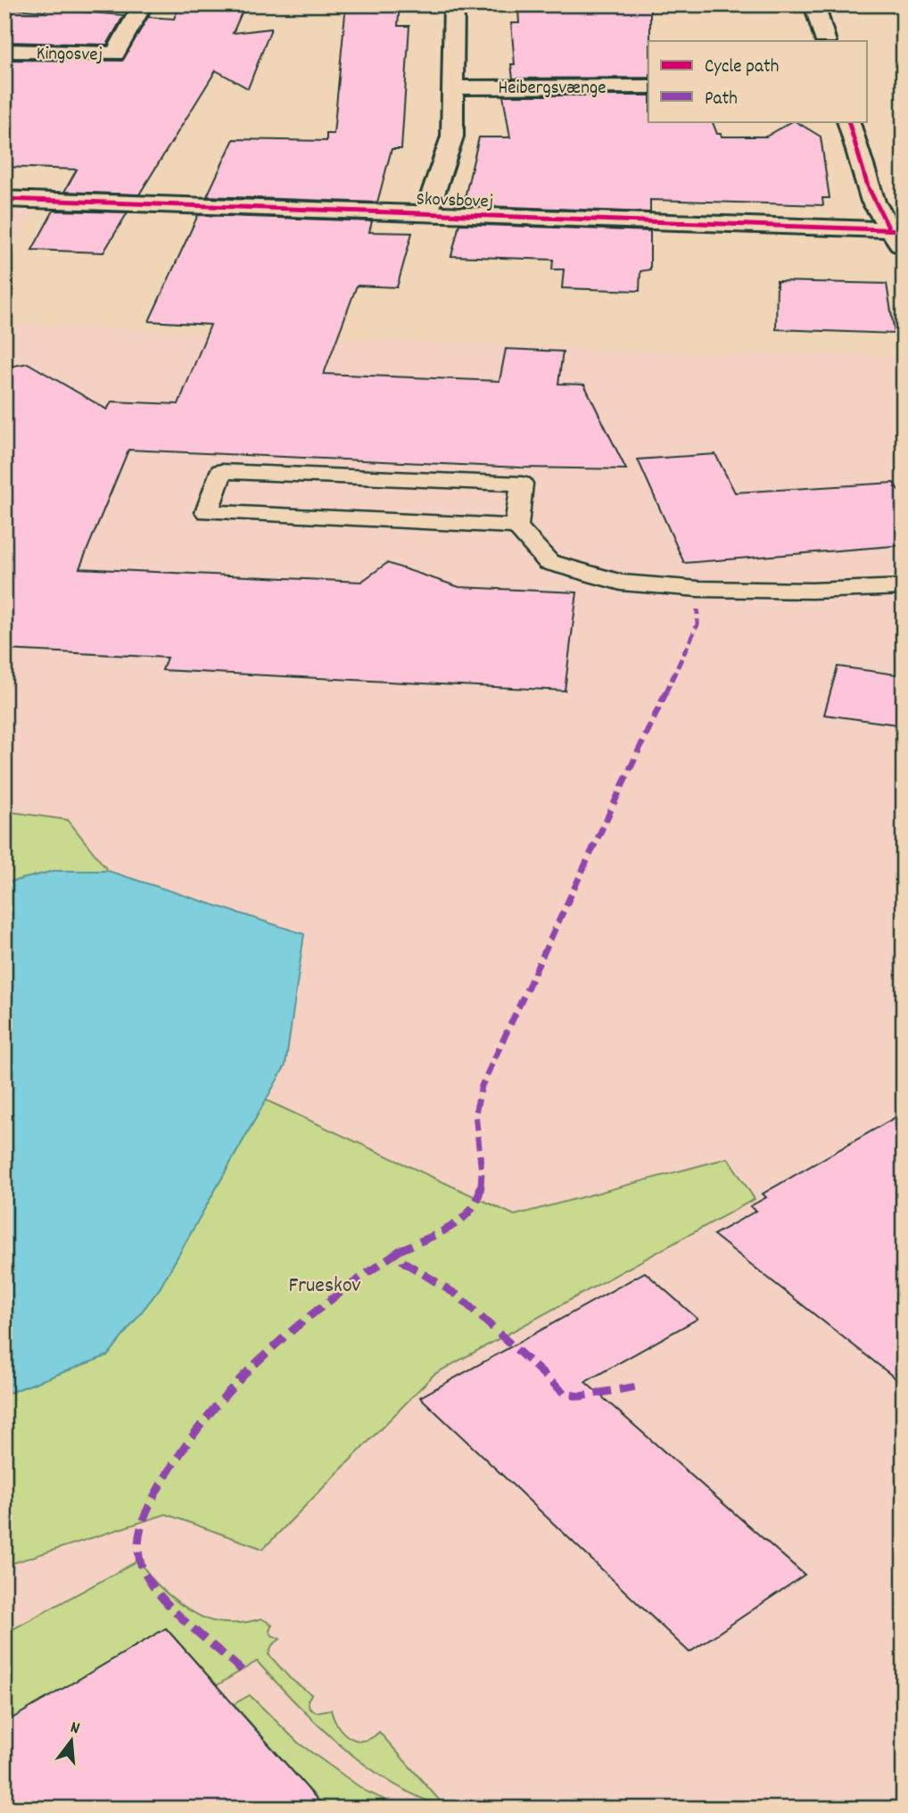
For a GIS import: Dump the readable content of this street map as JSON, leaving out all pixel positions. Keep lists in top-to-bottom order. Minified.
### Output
{"streets":{"street":["Kingosvej","Heibergsvænge","Skovsbovej"]},"parks":["Frueskov"],"legend":["Cycle path","Path"],"north":"top"}
